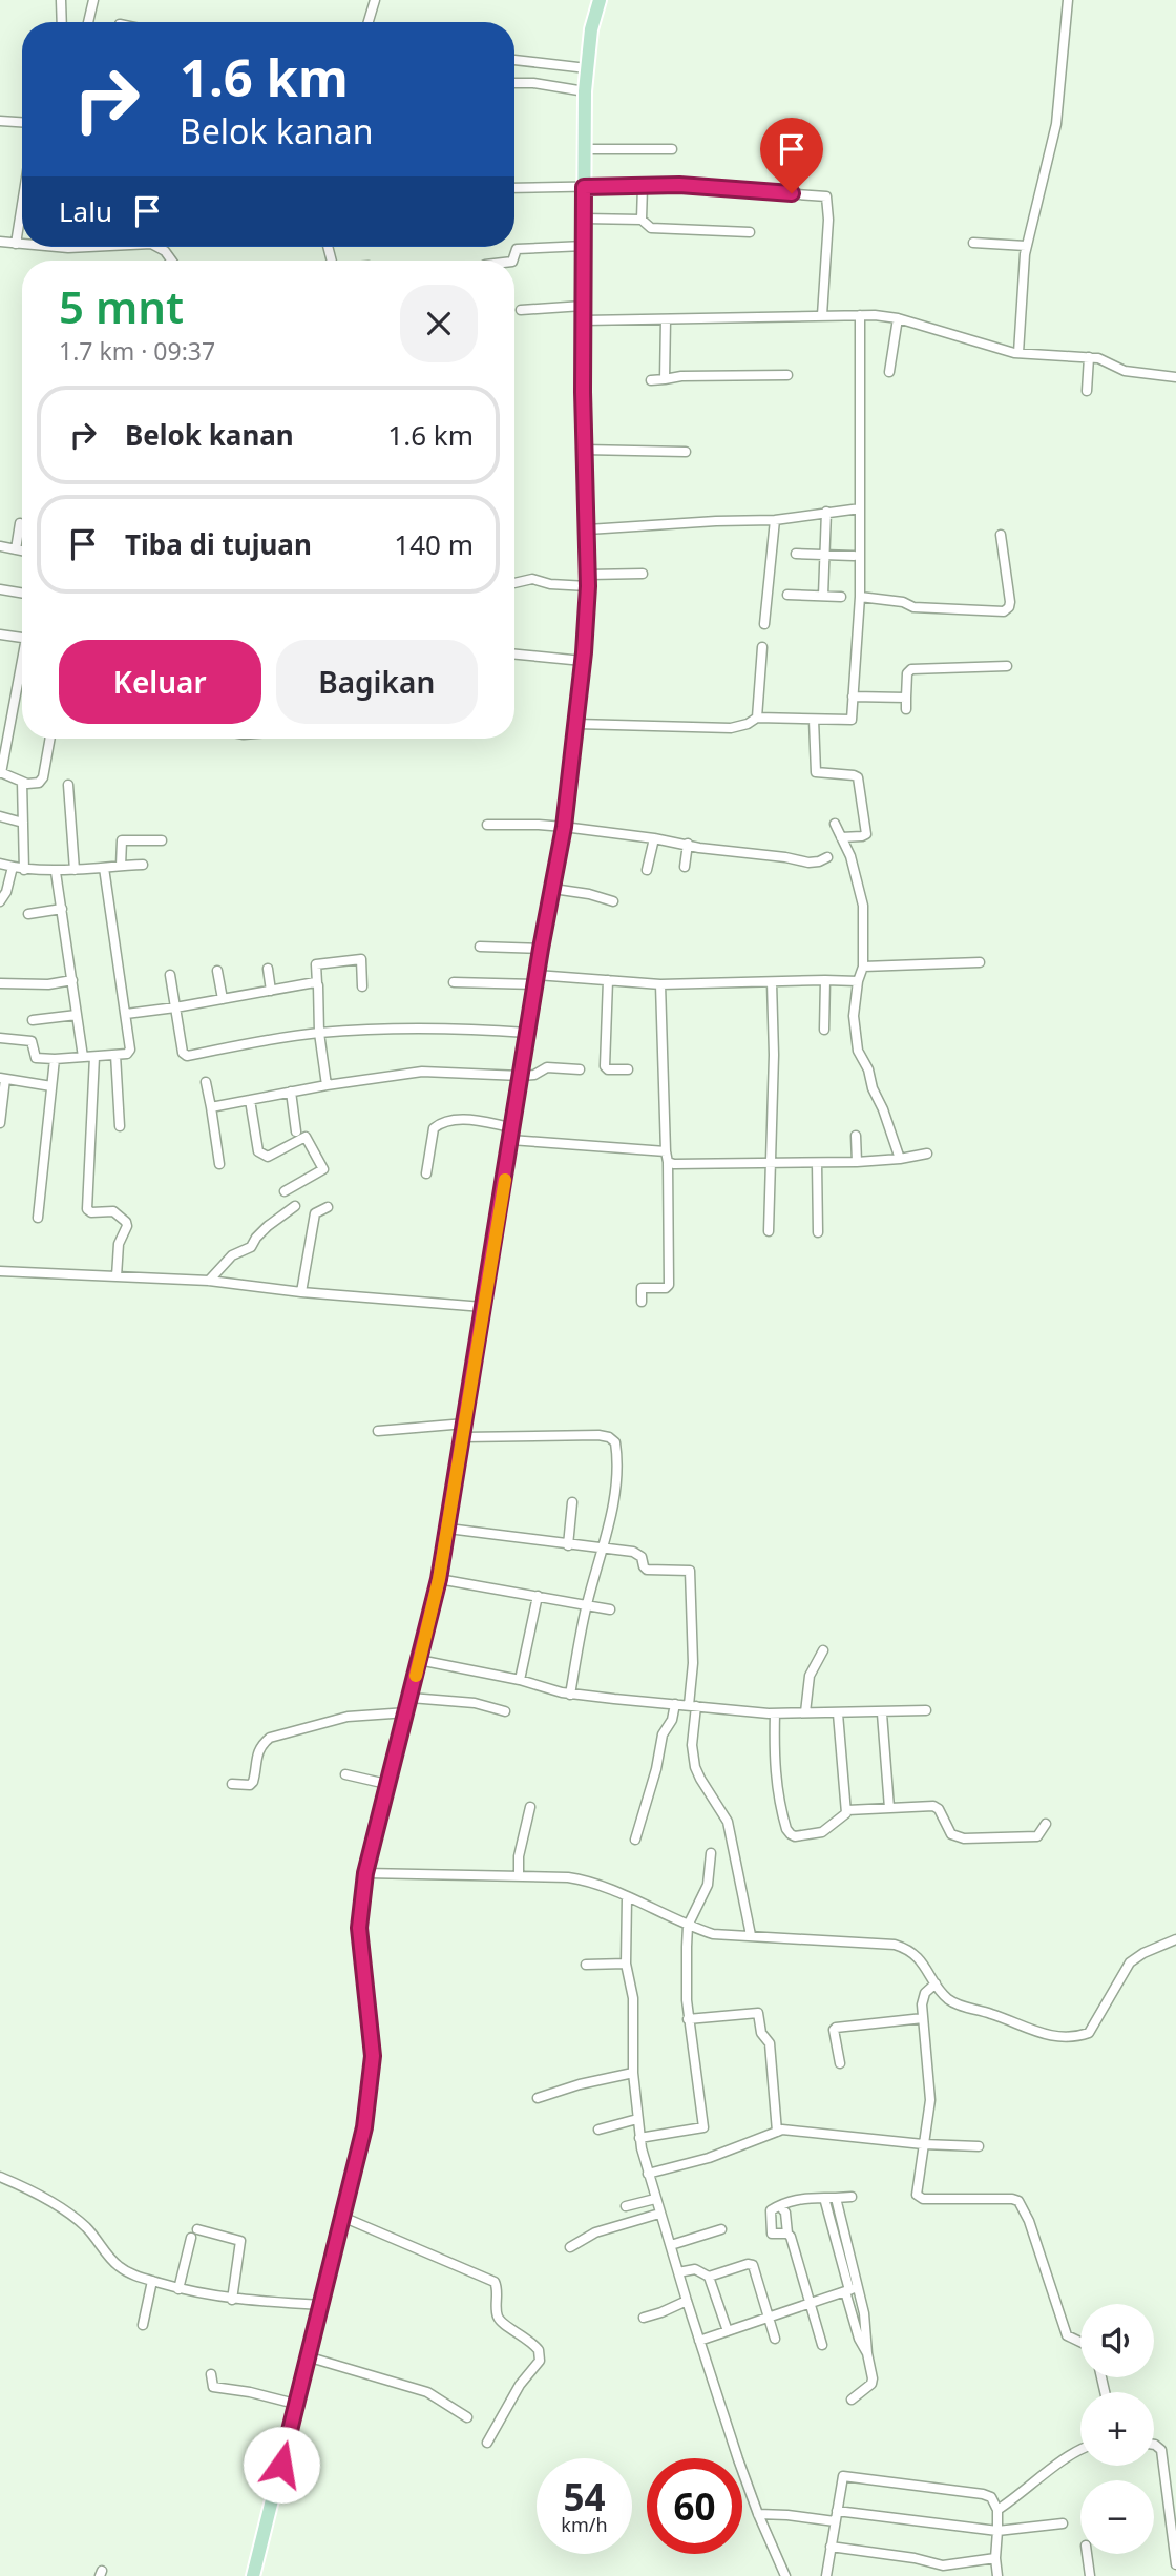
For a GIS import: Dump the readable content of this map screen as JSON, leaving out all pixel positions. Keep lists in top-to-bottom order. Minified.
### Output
{"page":{"turn":["1.6 km","Belok kanan"],"then":"Lalu","heading":["5 mnt","1.7 km · 09:37"],"list":[{"name":"Belok kanan","value":"1.6 km"},{"name":"Tiba di tujuan","value":"140 m"}],"buttons":["Keluar","Bagikan"],"map_buttons":["+","−"],"speed":"54 km/h","limit":"60"}}
